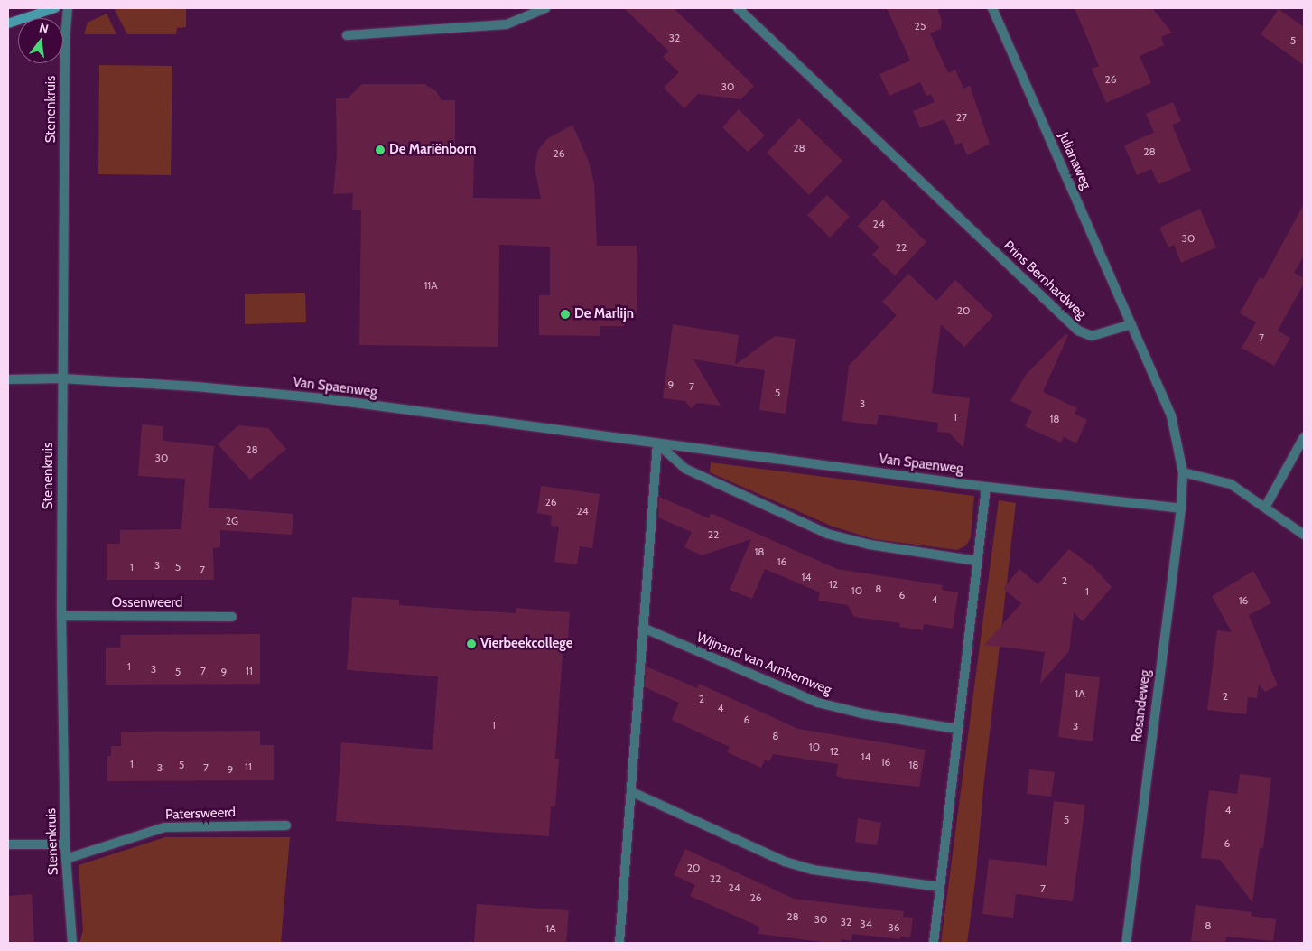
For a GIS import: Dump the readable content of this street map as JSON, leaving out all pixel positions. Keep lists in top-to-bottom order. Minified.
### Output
{"streets":{"street":["Stenenkruis","Julianaweg","Prins Bernhardweg","Van Spaenweg","Ossenweerd","Wijnand van Arnhemweg","Rosandeweg","Patersweerd"]},"crossings":[["Stenenkruis","Van Spaenweg"],["Stenenkruis","Ossenweerd"],["Stenenkruis","Patersweerd"],["Julianaweg","Prins Bernhardweg"],["Van Spaenweg","Rosandeweg"]],"places":["De Mariënborn","De Marlijn","Vierbeekcollege"],"house_numbers":["25","32","5","26","30","27","28","28","26","24","30","22","11A","20","7","9","7","5","3","1","18","28","30","26","24","2G","22","18","16","3","1","5","7","14","2","12","8","10","1","6","4","16","1","3","7","11","5","9","1A","2","2","4","6","1","3","8","10","12","14","16","1","5","18","11","3","7","9","4","5","6","20","22","24","7","26","28","30","32","34","8","36","1A"],"north":"top"}
